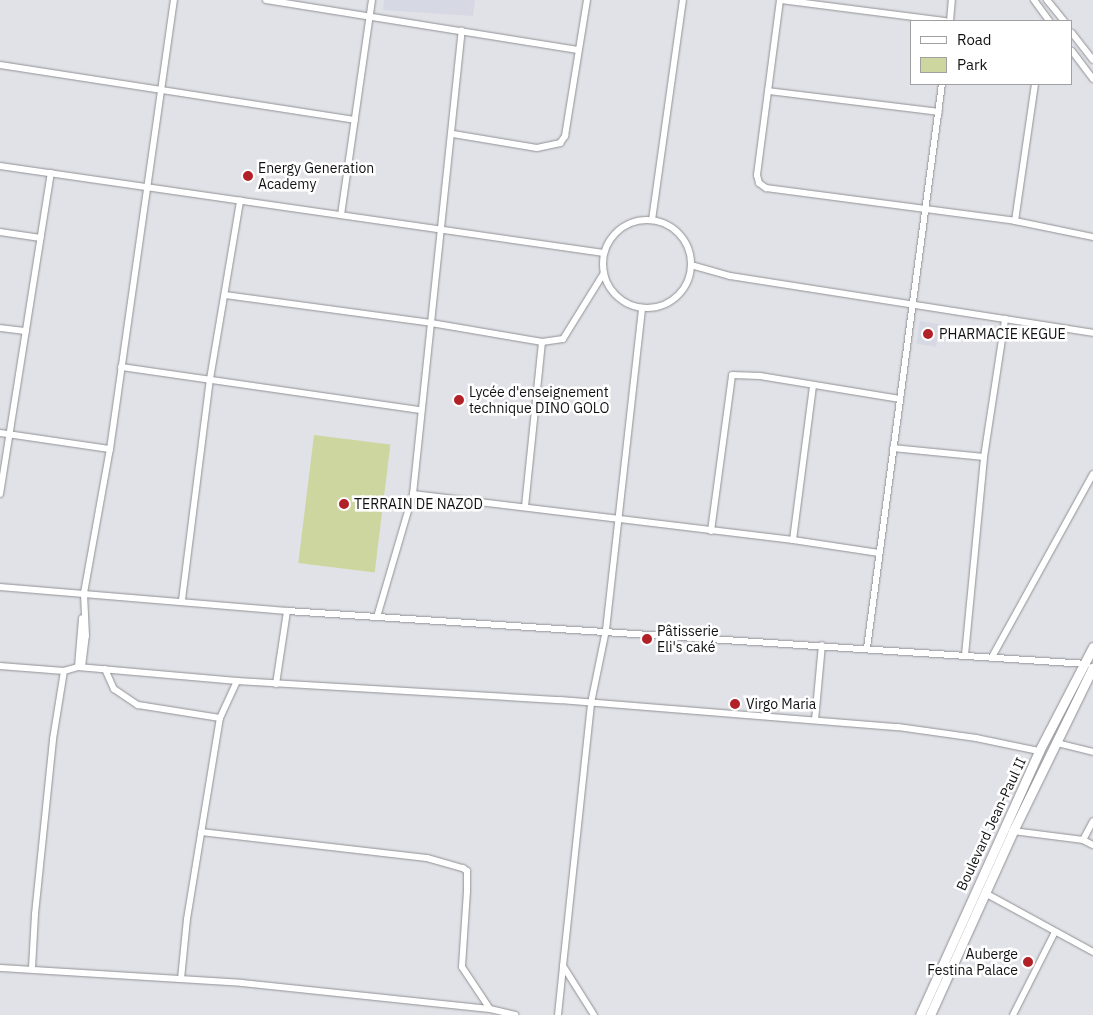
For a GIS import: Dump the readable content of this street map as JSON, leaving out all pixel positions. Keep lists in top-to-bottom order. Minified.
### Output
{"streets":{"main road":["Boulevard Jean-Paul II"]},"places":["Energy Generation Academy","PHARMACIE KEGUE","Lycée d'enseignement technique DINO GOLO","TERRAIN DE NAZOD","Pâtisserie Eli's caké","Virgo Maria","Auberge Festina Palace"],"legend":["Road","Park"]}
